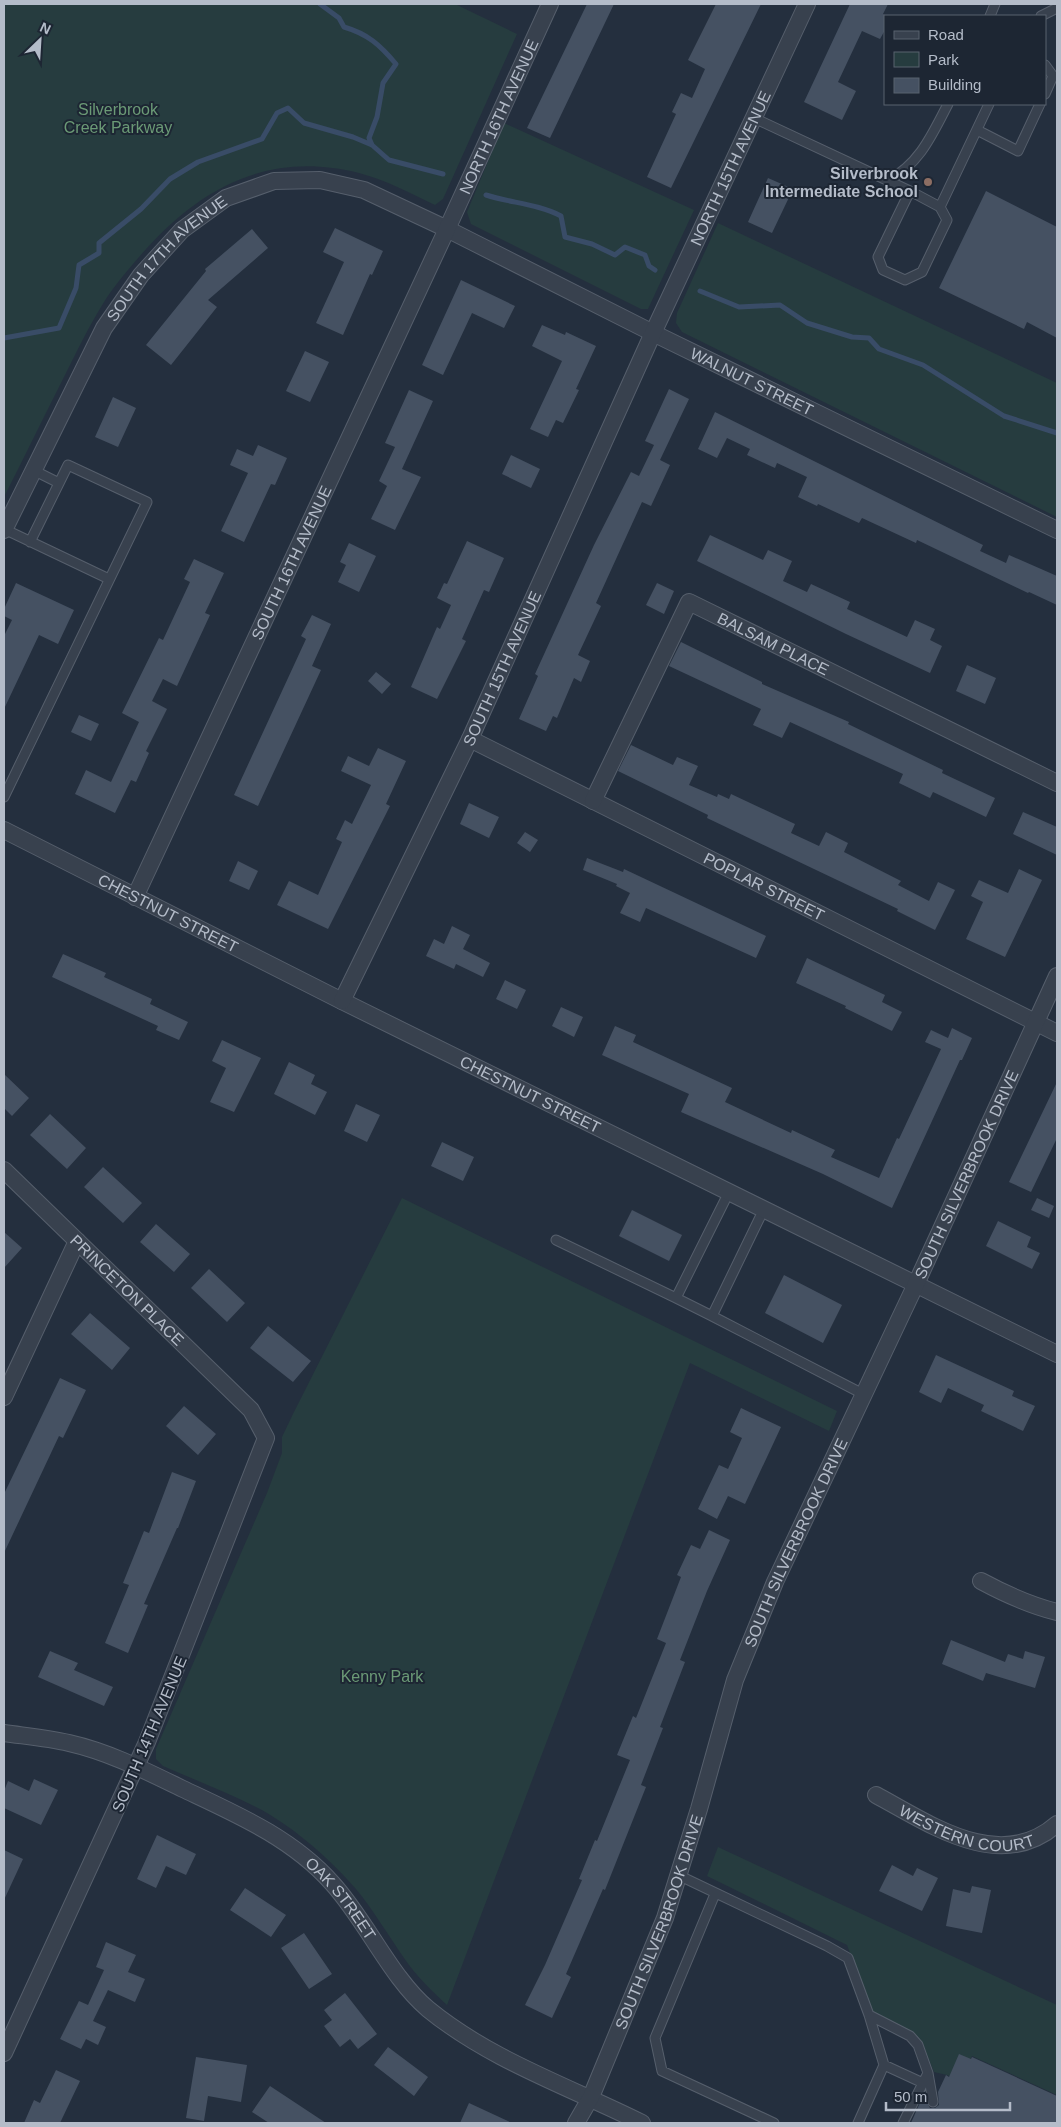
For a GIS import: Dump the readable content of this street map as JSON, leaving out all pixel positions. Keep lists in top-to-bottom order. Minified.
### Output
{"streets":{"street":["NORTH 16TH AVENUE","NORTH 15TH AVENUE","SOUTH 17TH AVENUE","WALNUT STREET","SOUTH 16TH AVENUE","BALSAM PLACE","SOUTH 15TH AVENUE","POPLAR STREET","CHESTNUT STREET","SOUTH SILVERBROOK DRIVE","PRINCETON PLACE","SOUTH 14TH AVENUE","WESTERN COURT","OAK STREET"]},"crossings":[["NORTH 16TH AVENUE","SOUTH 17TH AVENUE"],["NORTH 16TH AVENUE","WALNUT STREET"],["NORTH 16TH AVENUE","SOUTH 16TH AVENUE"],["NORTH 15TH AVENUE","WALNUT STREET"],["NORTH 15TH AVENUE","SOUTH 15TH AVENUE"],["SOUTH 17TH AVENUE","WALNUT STREET"],["SOUTH 17TH AVENUE","SOUTH 16TH AVENUE"],["WALNUT STREET","SOUTH 16TH AVENUE"],["WALNUT STREET","SOUTH 15TH AVENUE"],["SOUTH 16TH AVENUE","CHESTNUT STREET"],["BALSAM PLACE","POPLAR STREET"],["SOUTH 15TH AVENUE","POPLAR STREET"],["SOUTH 15TH AVENUE","CHESTNUT STREET"],["POPLAR STREET","SOUTH SILVERBROOK DRIVE"],["CHESTNUT STREET","SOUTH SILVERBROOK DRIVE"],["SOUTH SILVERBROOK DRIVE","OAK STREET"],["PRINCETON PLACE","SOUTH 14TH AVENUE"],["SOUTH 14TH AVENUE","OAK STREET"]],"parks":["Silverbrook Creek Parkway","Kenny Park"],"places":["Silverbrook Intermediate School"],"legend":["Road","Park","Building"],"scale_bar":"50 m","north":"top right"}
